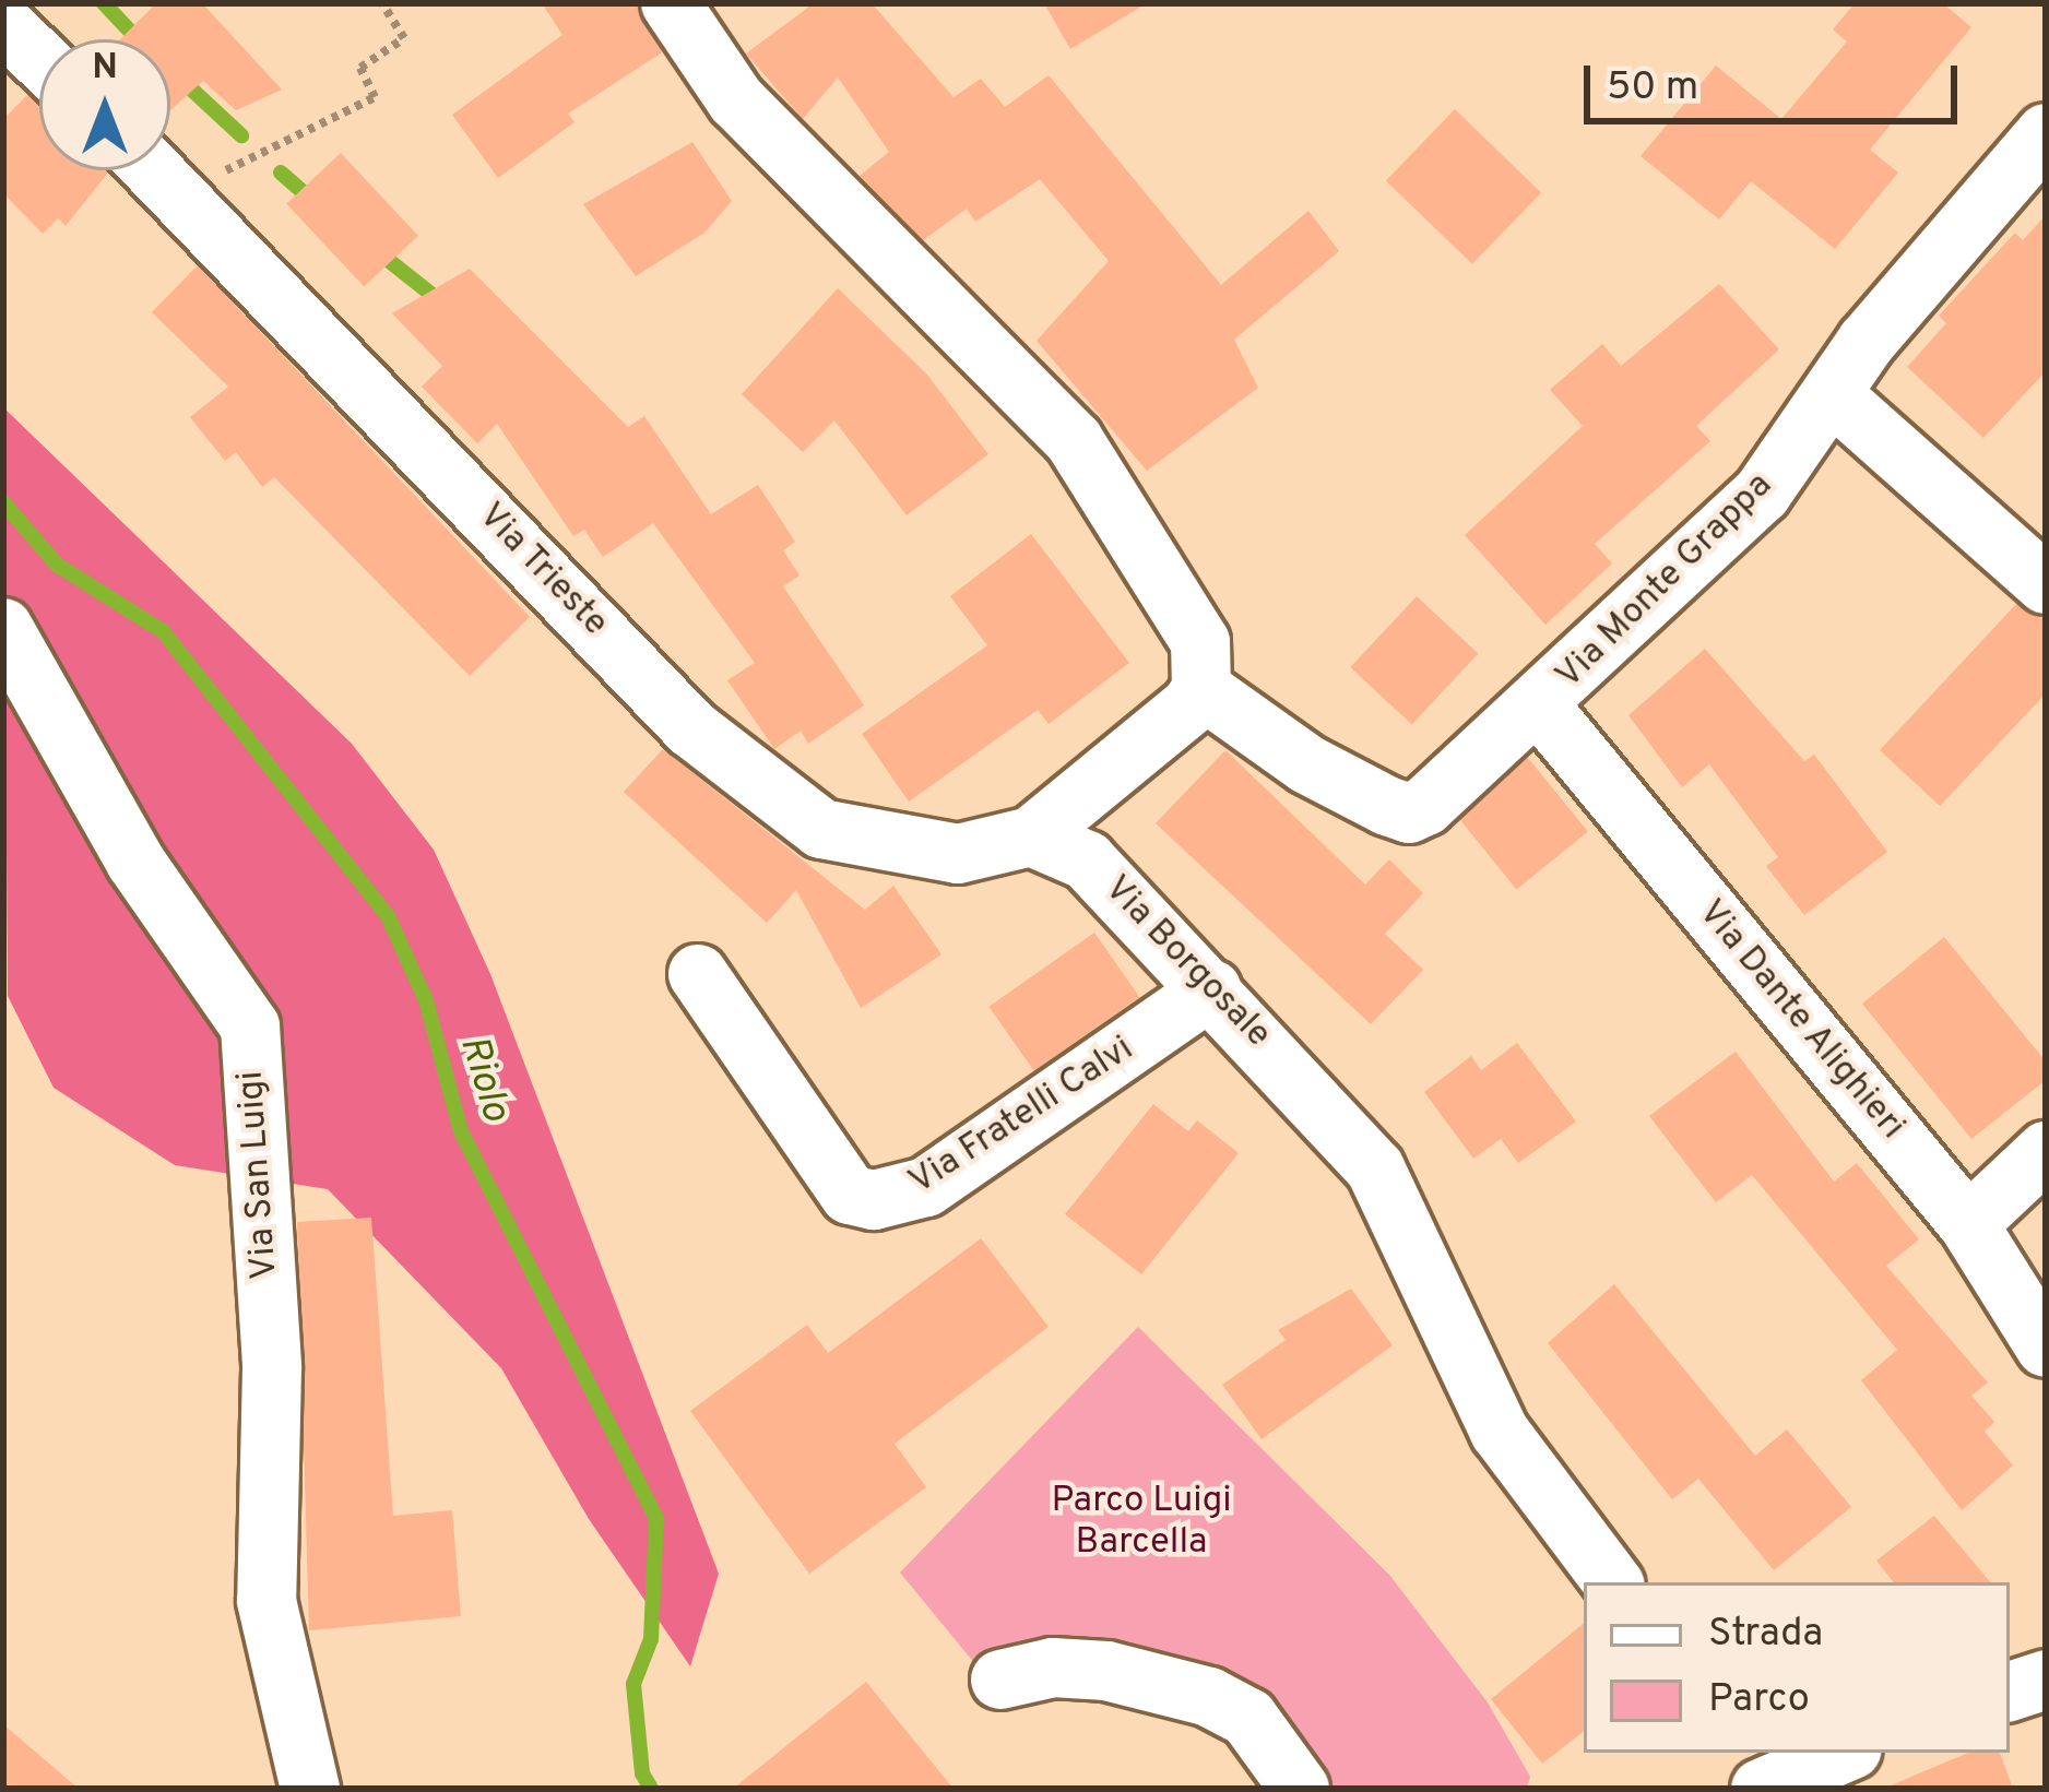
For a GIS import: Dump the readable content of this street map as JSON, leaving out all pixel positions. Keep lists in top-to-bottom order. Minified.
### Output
{"streets":{"street":["Via Trieste","Via Monte Grappa","Via Borgosale","Via Dante Alighieri","Via Fratelli Calvi","Via San Luigi"]},"crossings":[["Via Trieste","Via Borgosale"],["Via Monte Grappa","Via Dante Alighieri"],["Via Borgosale","Via Fratelli Calvi"]],"water":["Riolo"],"parks":["Parco Luigi Barcella"],"legend":["Strada","Parco"],"scale_bar":"50 m","north":"top"}
